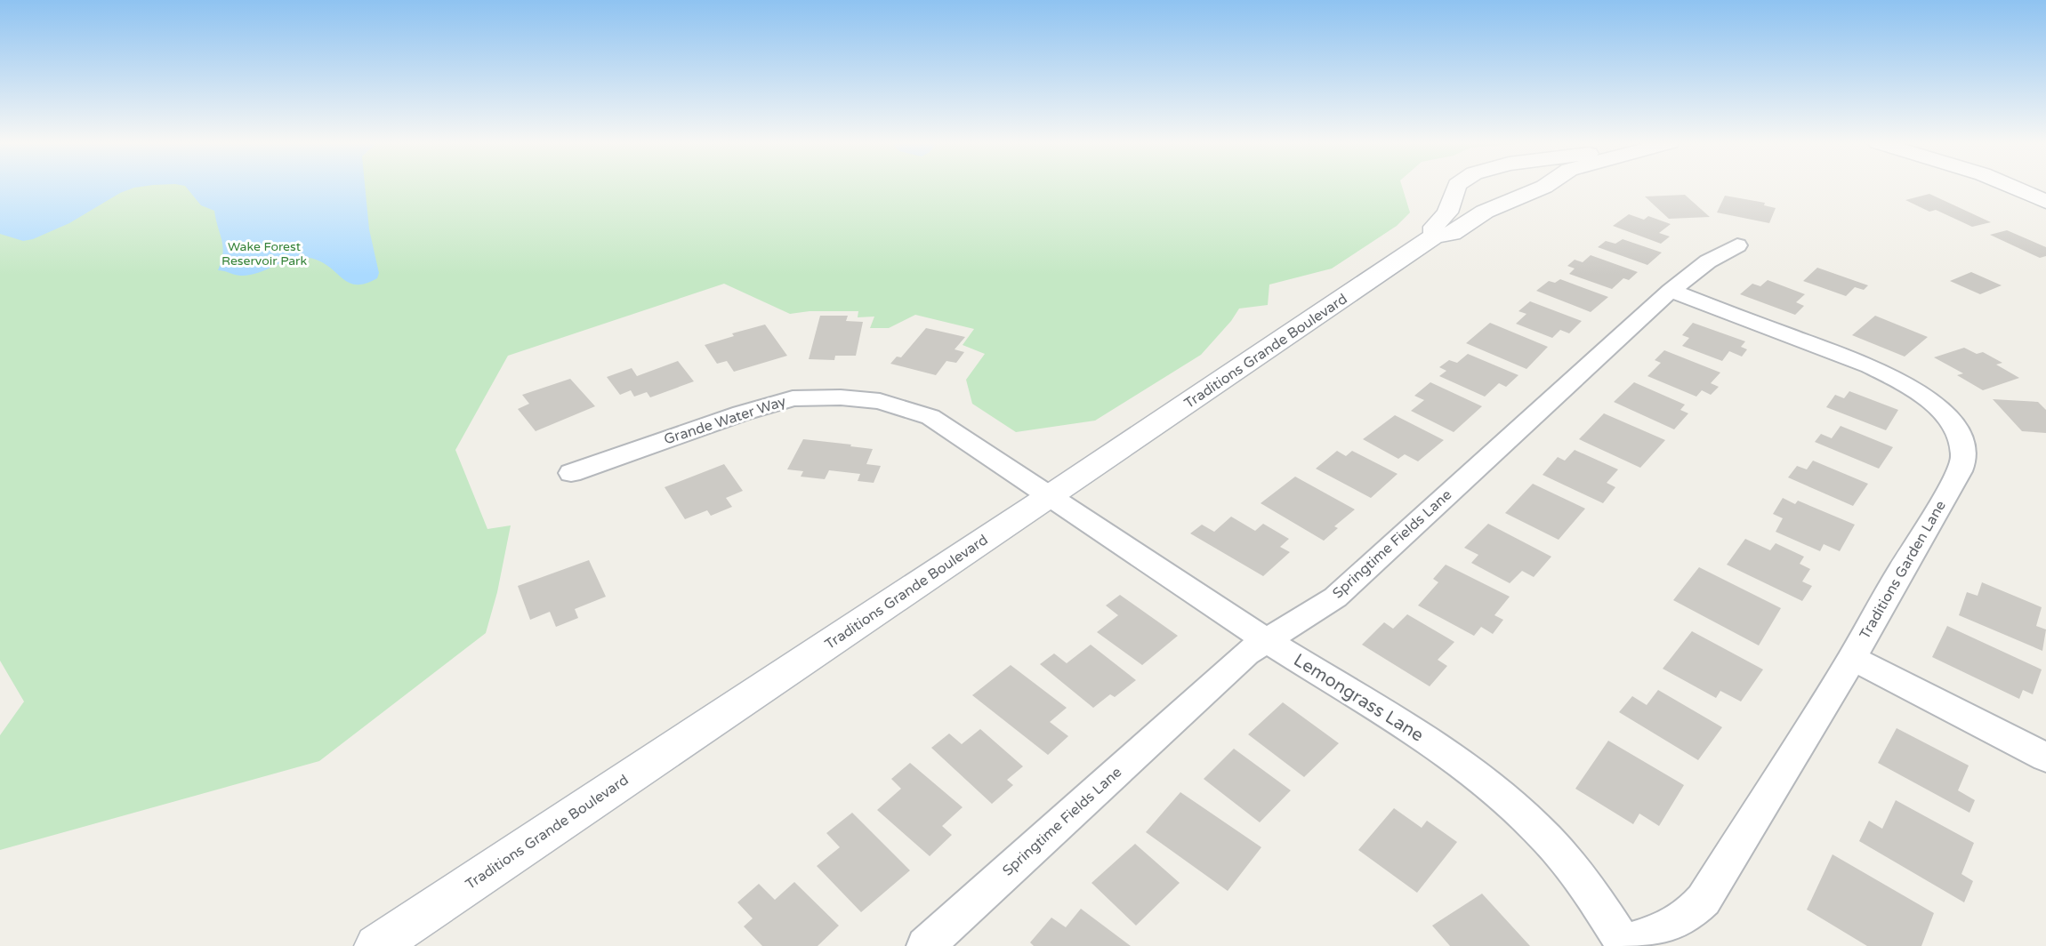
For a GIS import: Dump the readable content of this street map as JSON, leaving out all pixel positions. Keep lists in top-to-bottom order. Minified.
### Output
{"streets":{"main road":["Traditions Grande Boulevard"],"street":["Grande Water Way","Springtime Fields Lane","Traditions Garden Lane","Lemongrass Lane"]},"crossings":[["Traditions Grande Boulevard","Grande Water Way"],["Traditions Grande Boulevard","Lemongrass Lane"],["Grande Water Way","Lemongrass Lane"],["Springtime Fields Lane","Traditions Garden Lane"],["Springtime Fields Lane","Lemongrass Lane"],["Traditions Garden Lane","Lemongrass Lane"]],"parks":["Wake Forest Reservoir Park"]}
